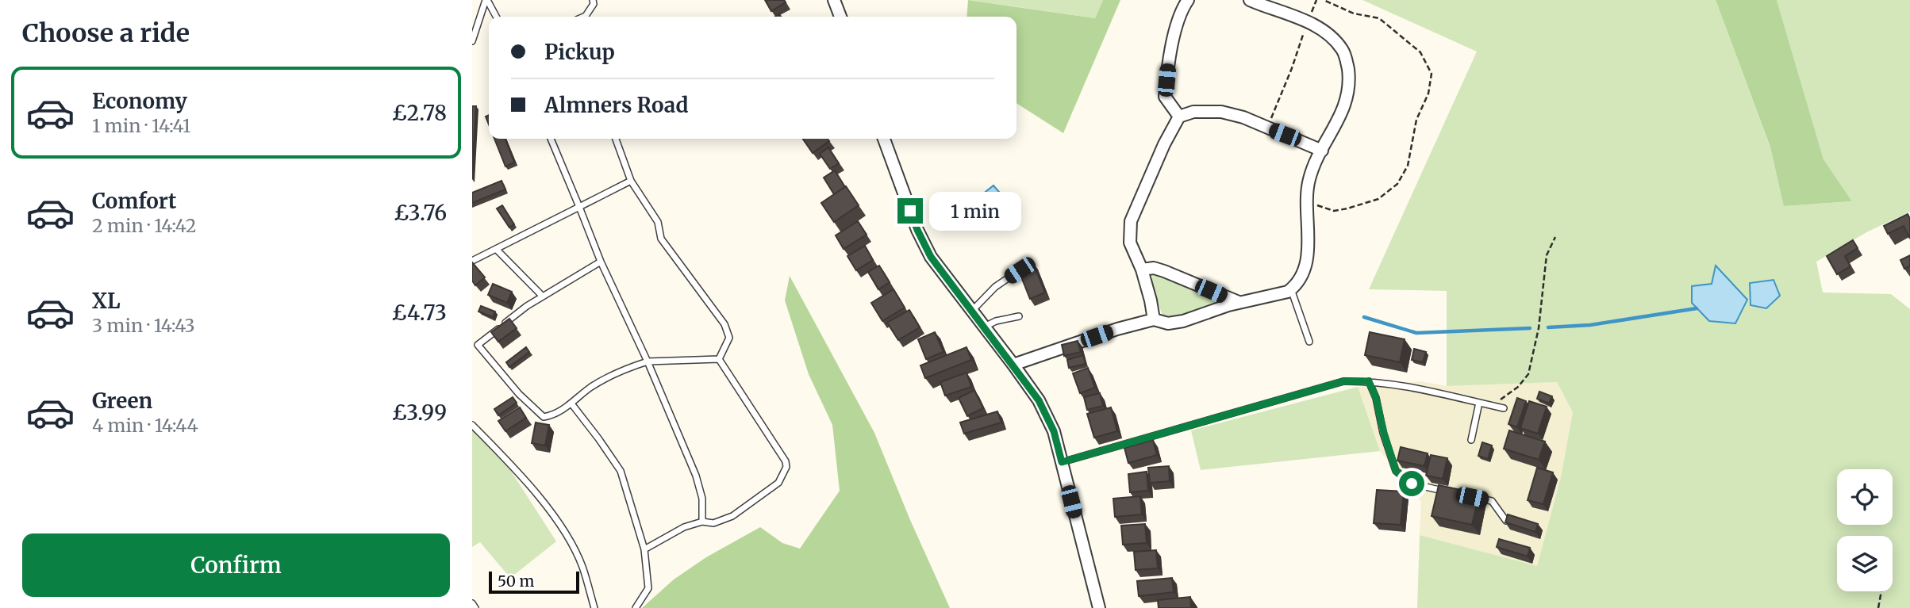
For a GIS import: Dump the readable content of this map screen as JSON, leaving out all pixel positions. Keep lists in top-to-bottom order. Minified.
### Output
{"scale_bar":"50 m","page":{"heading":"Choose a ride","banner":["Pickup","Almners Road"],"list":[{"name":"Economy","note":"1 min · 14:41","value":"£2.78"},{"name":"Comfort","note":"2 min · 14:42","value":"£3.76"},{"name":"XL","note":"3 min · 14:43","value":"£4.73"},{"name":"Green","note":"4 min · 14:44","value":"£3.99"}],"bubble":"1 min","buttons":"Confirm","scale":"50 m"}}
